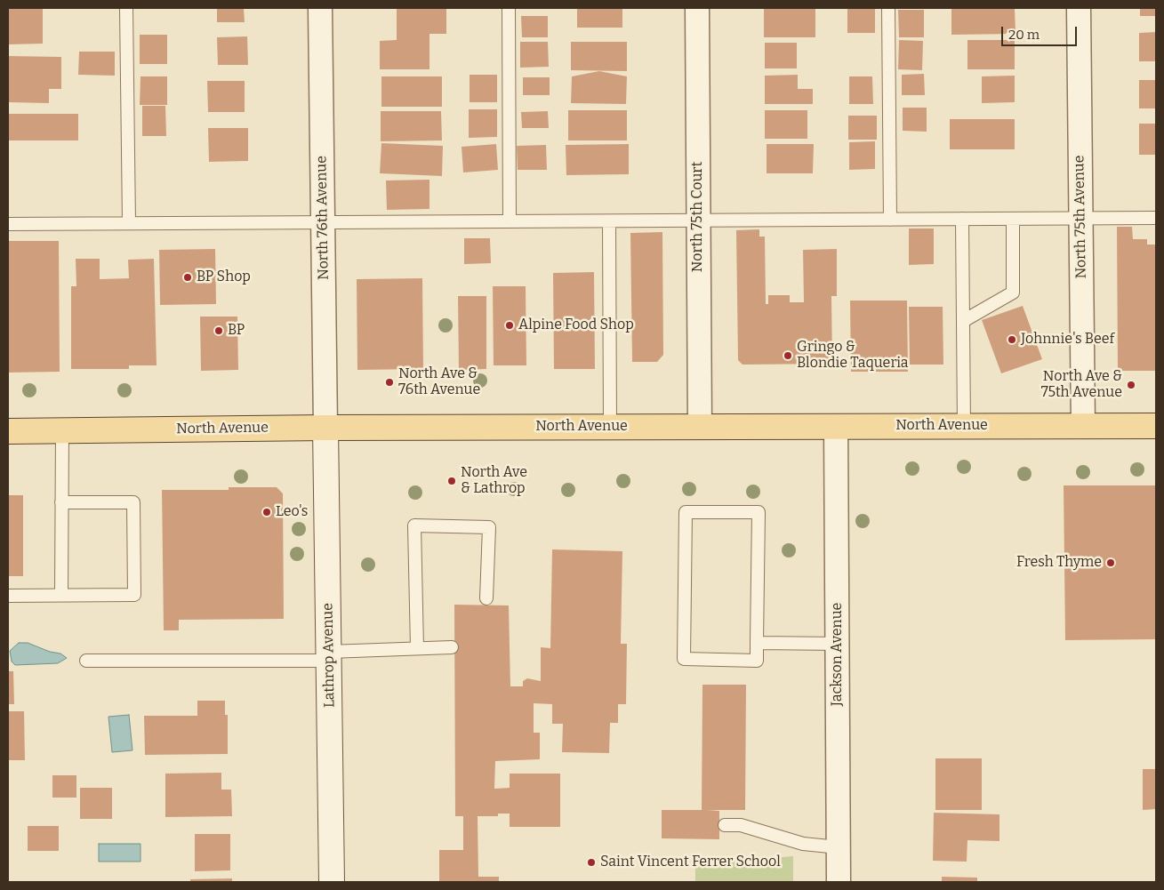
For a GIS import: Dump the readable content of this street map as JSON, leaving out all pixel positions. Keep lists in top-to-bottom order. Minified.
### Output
{"streets":{"main road":["North Avenue"],"street":["North 75th Court","North 75th Avenue","North 76th Avenue","Jackson Avenue","Lathrop Avenue"]},"crossings":[["North 75th Court","North Avenue"],["North 75th Avenue","North Avenue"],["North 76th Avenue","North Avenue"],["North 76th Avenue","Lathrop Avenue"],["North Avenue","Jackson Avenue"],["North Avenue","Lathrop Avenue"]],"places":["BP Shop","Alpine Food Shop","BP","Johnnie's Beef","Gringo & Blondie Taqueria","North Ave & 76th Avenue","North Ave & 75th Avenue","North Ave & Lathrop","Leo's","Fresh Thyme","Saint Vincent Ferrer School"],"scale_bar":"20 m"}
